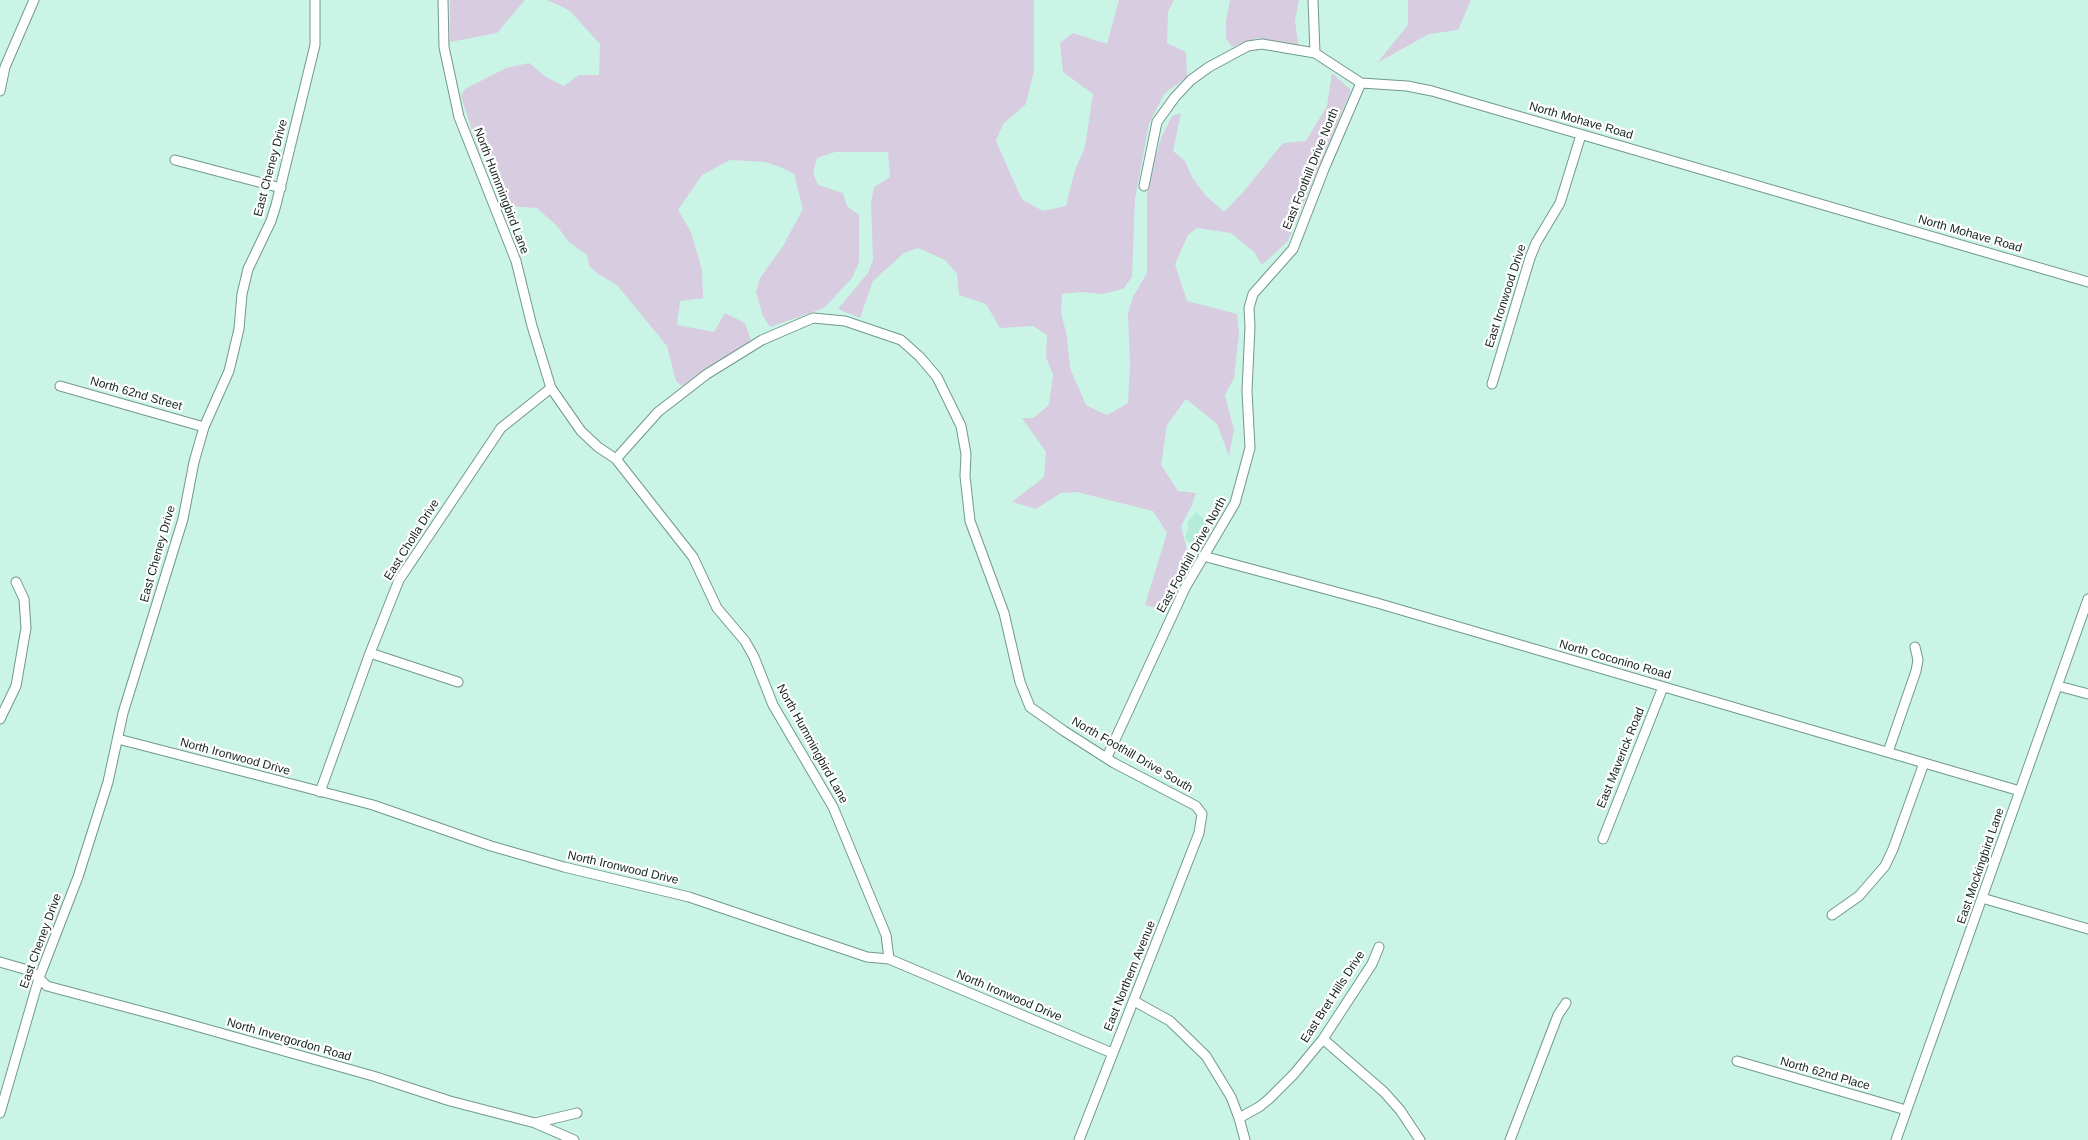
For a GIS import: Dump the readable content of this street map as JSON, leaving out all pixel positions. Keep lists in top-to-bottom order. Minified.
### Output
{"streets":{"street":["North Mohave Road","East Cheney Drive","East Foothill Drive North","North Hummingbird Lane","East Ironwood Drive","North 62nd Street","East Cholla Drive","North Coconino Road","North Foothill Drive South","North Ironwood Drive","East Maverick Road","East Mockingbird Lane","East Northern Avenue","East Bret Hills Drive","North Invergordon Road","North 62nd Place"]},"crossings":[["North Mohave Road","East Foothill Drive North"],["North Mohave Road","East Ironwood Drive"],["East Cheney Drive","North 62nd Street"],["East Cheney Drive","North Ironwood Drive"],["East Cheney Drive","North Invergordon Road"],["East Foothill Drive North","North Coconino Road"],["East Foothill Drive North","North Foothill Drive South"],["North Hummingbird Lane","East Cholla Drive"],["North Hummingbird Lane","North Foothill Drive South"],["North Hummingbird Lane","North Ironwood Drive"],["East Cholla Drive","North Ironwood Drive"],["North Coconino Road","East Maverick Road"],["North Coconino Road","East Mockingbird Lane"],["North Foothill Drive South","East Northern Avenue"],["North Ironwood Drive","East Northern Avenue"],["East Mockingbird Lane","North 62nd Place"]]}
